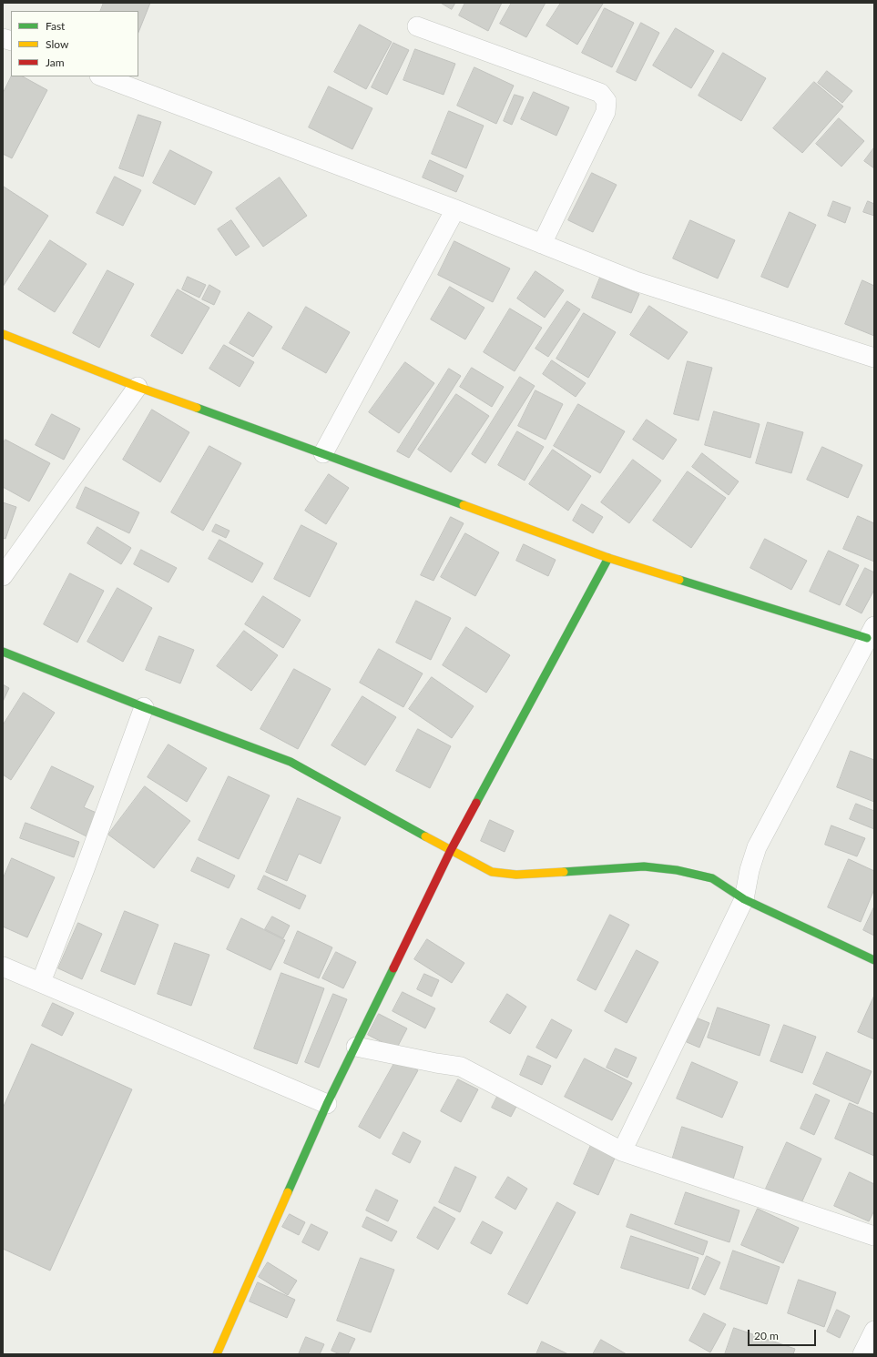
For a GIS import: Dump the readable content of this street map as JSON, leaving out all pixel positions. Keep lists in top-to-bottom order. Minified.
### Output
{"legend":["Fast","Slow","Jam"],"scale_bar":"20 m"}
